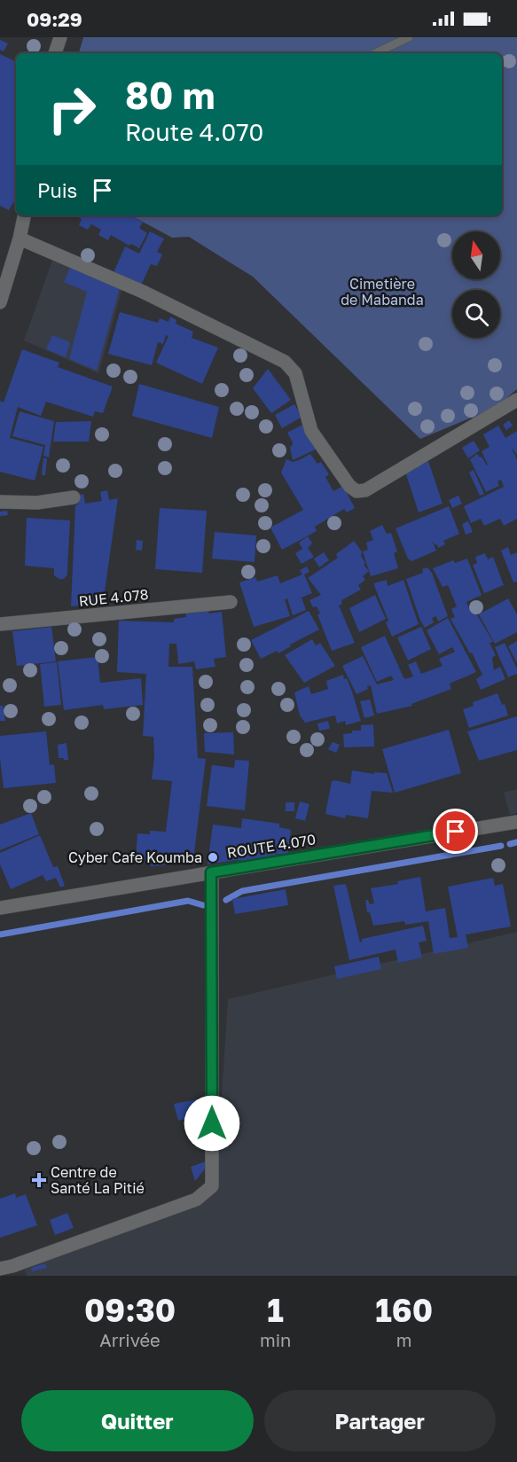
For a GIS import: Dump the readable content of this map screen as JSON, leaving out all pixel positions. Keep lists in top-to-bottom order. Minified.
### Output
{"streets":{"street":["RUE 4.078","ROUTE 4.070"]},"parks":["Cimetière de Mabanda"],"places":{"other":["Cyber Cafe Koumba"],"health":["Centre de Santé La Pitié"]},"north":"top","page":{"status":"09:29","turn":["80 m","Route 4.070"],"then":"Puis","eta":["09:30","Arrivée","1","min","160","m"],"buttons":["Quitter","Partager"]}}
